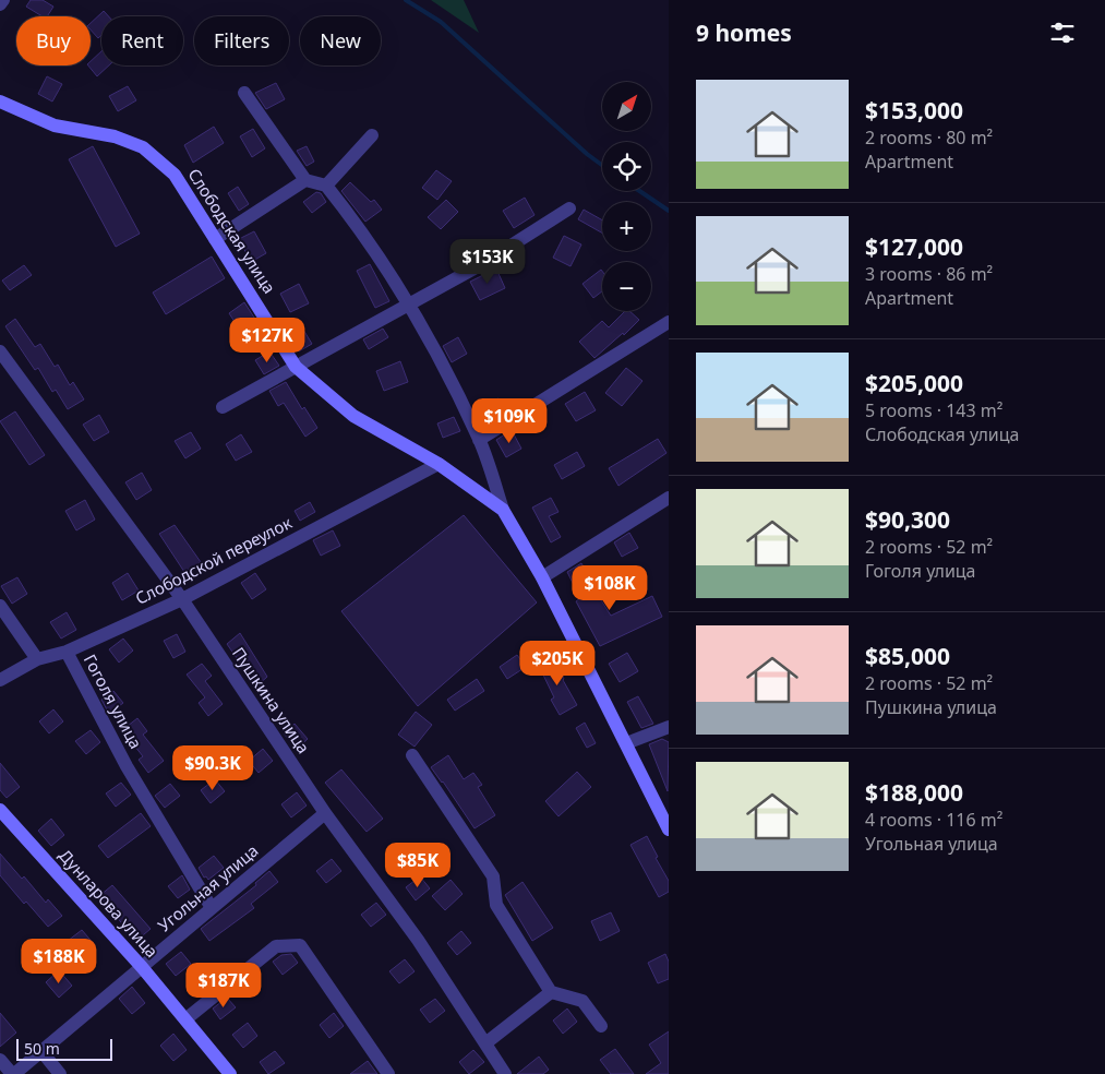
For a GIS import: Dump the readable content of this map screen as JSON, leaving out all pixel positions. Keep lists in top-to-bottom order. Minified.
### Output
{"streets":{"street":["Слободская улица","Слободской переулок","Пушкина улица","Гоголя улица","Угольная улица","Дунларова улица"]},"crossings":[["Слободская улица","Слободской переулок"],["Слободской переулок","Пушкина улица"],["Слободской переулок","Гоголя улица"],["Пушкина улица","Угольная улица"],["Гоголя улица","Угольная улица"],["Угольная улица","Дунларова улица"]],"scale_bar":"50 m","north":"top right","page":{"heading":"9 homes","chip":["Buy","Rent","Filters","New"],"list":[{"name":"$153,000","note":"2 rooms · 80 m² · Apartment"},{"name":"$127,000","note":"3 rooms · 86 m² · Apartment"},{"name":"$205,000","note":"5 rooms · 143 m² · Слободская улица"},{"name":"$90,300","note":"2 rooms · 52 m² · Гоголя улица"},{"name":"$85,000","note":"2 rooms · 52 m² · Пушкина улица"},{"name":"$188,000","note":"4 rooms · 116 m² · Угольная улица"}],"map_buttons":["+","−"],"price":["$153K","$127K","$109K","$108K","$205K","$90.3K","$85K","$188K","$187K"],"scale":"50 m"}}
